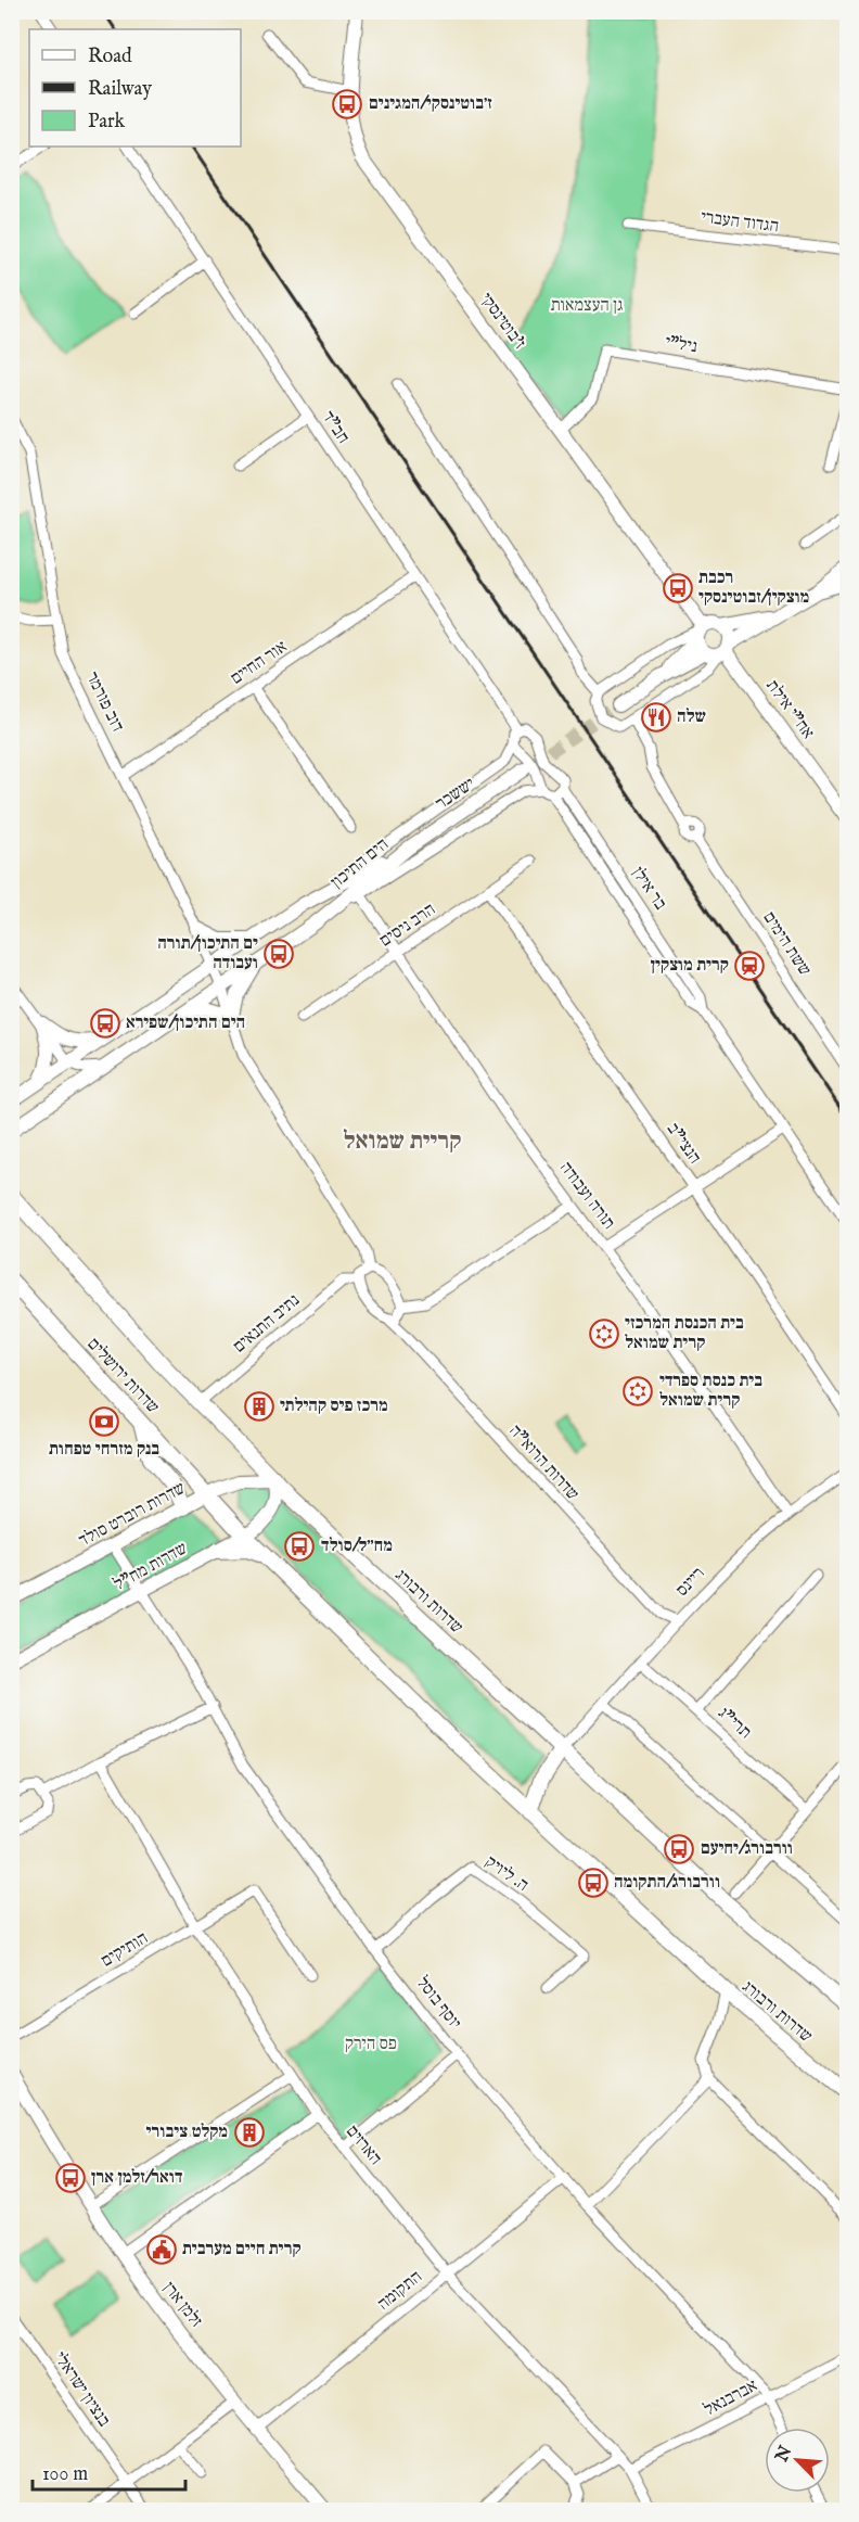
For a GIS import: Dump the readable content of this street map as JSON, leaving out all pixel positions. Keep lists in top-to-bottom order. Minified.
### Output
{"streets":{"main road":["שדרות ירושלים","ריינס","שדרות ורבורג"],"street":["הגדוד העברי","ז'בוטינסקי","ניל\"י","חב\"ד","אור החיים","דוב פורמר","אח\"י אילת","יששכר","הים התיכון","בר אילן","הרב ניסים","ששת הימים","הנצי\"ב","תורה ועבודה","נתיב התנאים","שדרות הרוא\"ה","שדרות רוברט סולד","שדרות מח\"ל","תרי\"ג","ה. ליויק","הותיקים","יוסף בוסל","הארזים","התקומה","זלמן ארן","בנציון ישראלי","אברבנאל"]},"crossings":[["ז'בוטינסקי","ניל\"י"],["ז'בוטינסקי","אח\"י אילת"],["חב\"ד","אור החיים"],["חב\"ד","בר אילן"],["אור החיים","דוב פורמר"],["דוב פורמר","הים התיכון"],["יששכר","הים התיכון"],["הרב ניסים","הנצי\"ב"],["הרב ניסים","תורה ועבודה"],["תורה ועבודה","ריינס"],["נתיב התנאים","שדרות הרוא\"ה"],["נתיב התנאים","שדרות ורבורג"],["שדרות ירושלים","שדרות רוברט סולד"],["שדרות ירושלים","שדרות ורבורג"],["שדרות הרוא\"ה","ריינס"],["שדרות רוברט סולד","שדרות מח\"ל"],["שדרות רוברט סולד","שדרות ורבורג"],["שדרות רוברט סולד","יוסף בוסל"],["שדרות מח\"ל","שדרות ורבורג"],["שדרות מח\"ל","יוסף בוסל"],["ריינס","שדרות ורבורג"],["ריינס","תרי\"ג"],["ה. ליויק","יוסף בוסל"],["הותיקים","הארזים"],["יוסף בוסל","התקומה"],["יוסף בוסל","אברבנאל"],["הארזים","התקומה"],["הארזים","אברבנאל"],["התקומה","זלמן ארן"]],"districts":["קריית שמואל"],"parks":["גן העצמאות","פס הירק"],"places":{"bus stop":["ז׳בוטינסקי/המגינים","רכבת מוצקין/זבוטינסקי","ים התיכון/תורה ועבודה","הים התיכון/שפירא","מח״ל/סולד","וורבורג/יחיעם","וורבורג/התקומה","דואר/זלמן ארן"],"restaurant":["שלה"],"station":["קרית מוצקין"],"synagogue":["בית הכנסת המרכזי קרית שמואל","בית כנסת ספרדי קרית שמואל"],"building":["מרכז פיס קהילתי","מקלט ציבורי"],"bank":["בנק מזרחי טפחות"],"public building":["קרית חיים מערבית"]},"legend":["Road","Railway","Park"],"scale_bar":"100 m","north":"top left"}
